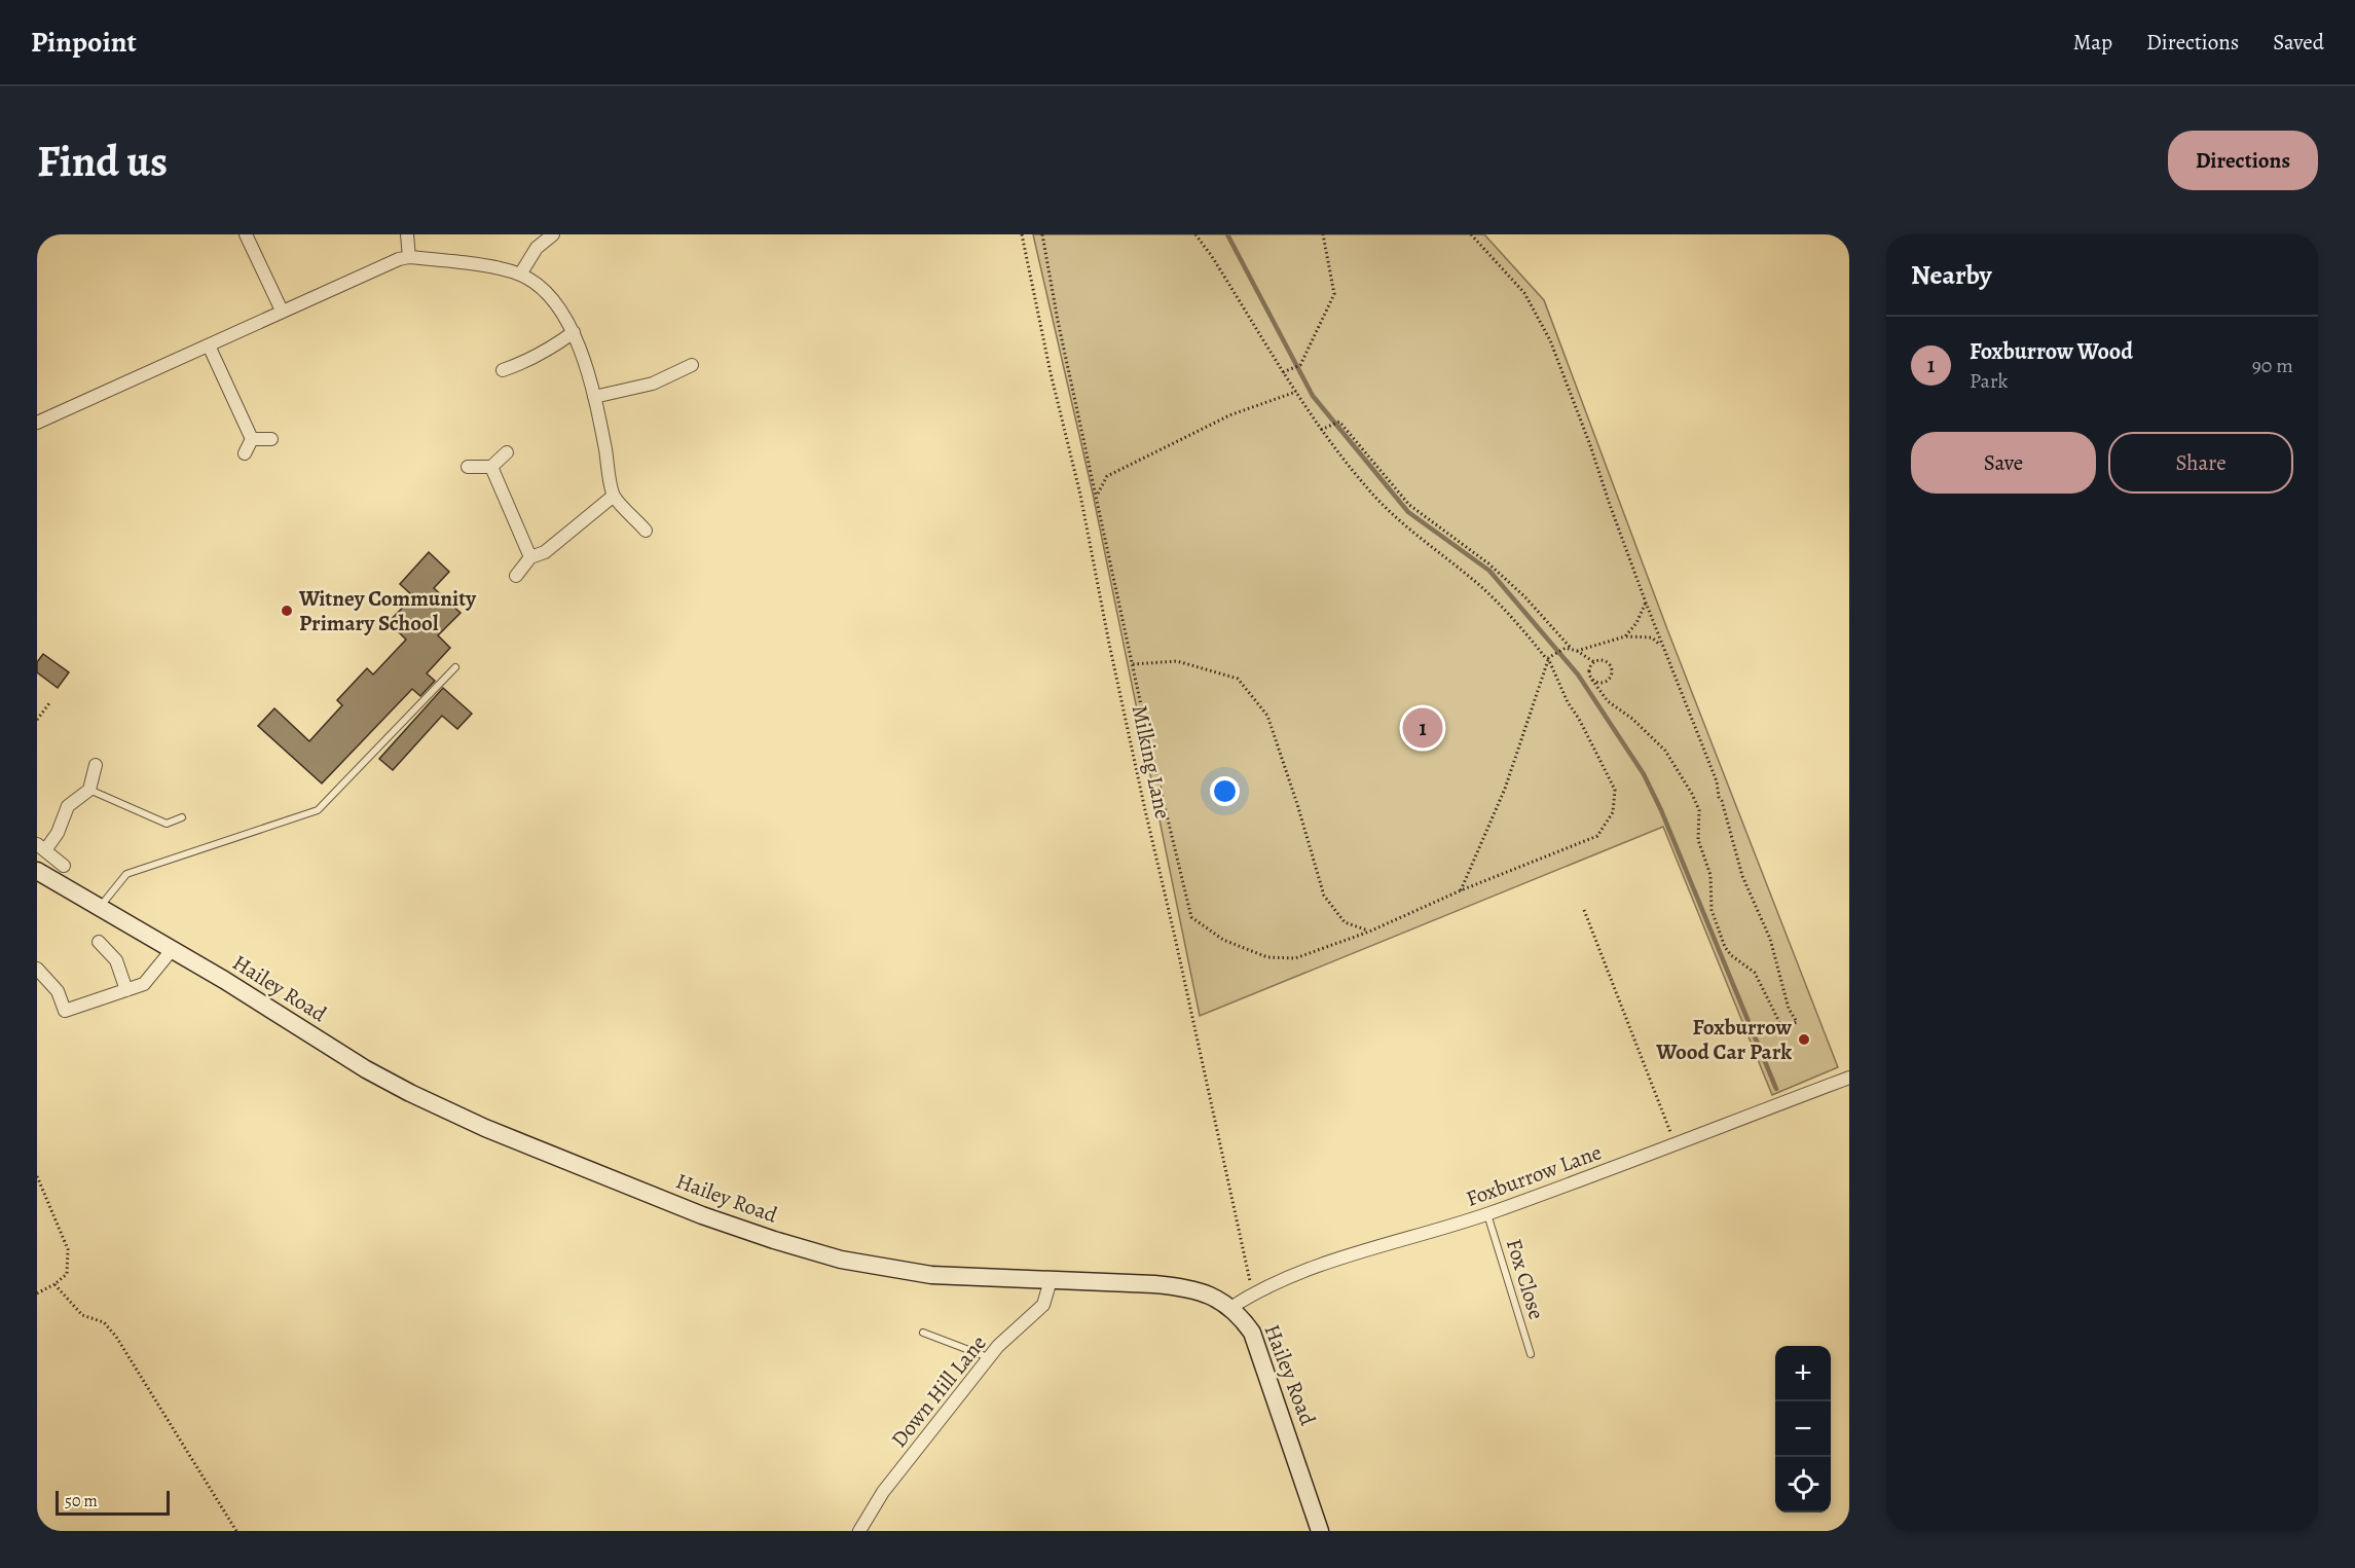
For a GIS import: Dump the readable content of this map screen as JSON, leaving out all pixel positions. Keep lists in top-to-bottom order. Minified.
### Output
{"streets":{"main road":["Hailey Road"],"street":["Foxburrow Lane","Down Hill Lane"],"lane":["Fox Close"],"path":["Milking Lane"]},"crossings":[["Milking Lane","Foxburrow Lane"],["Hailey Road","Foxburrow Lane"],["Hailey Road","Down Hill Lane"],["Foxburrow Lane","Fox Close"]],"places":["Witney Community Primary School","Foxburrow Wood Car Park"],"scale_bar":"50 m","page":{"header":"Pinpoint","nav":["Map","Directions","Saved"],"buttons":["Directions",["Save","Share"]],"title":"Find us","heading":"Nearby","list":[{"mark":"1","name":"Foxburrow Wood","note":"Park","value":"90 m"}],"pins":"1","map_buttons":["+","−"],"scale":"50 m"}}
